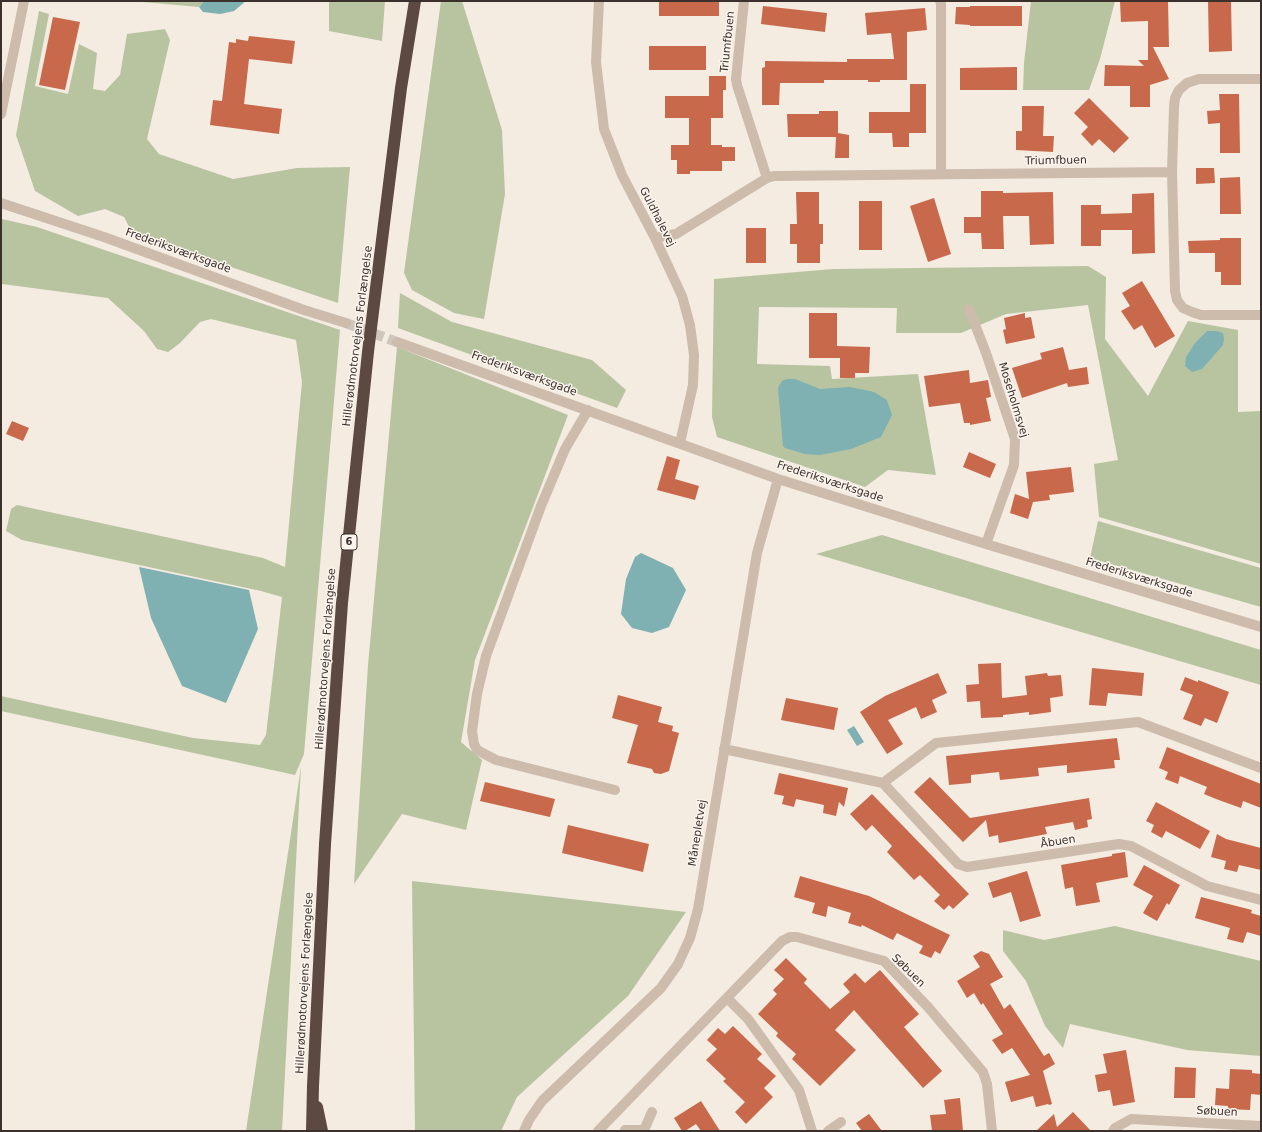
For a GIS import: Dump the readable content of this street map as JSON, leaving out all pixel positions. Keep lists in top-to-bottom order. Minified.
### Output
{"streets":{"highway":["Hillerødmotorvejens Forlængelse","6"],"street":["Triumfbuen","Guldhalevej","Frederiksværksgade","Moseholmsvej","Månepletvej","Åbuen","Søbuen"]},"crossings":[["Triumfbuen","Guldhalevej"],["Guldhalevej","Frederiksværksgade"],["Frederiksværksgade","Moseholmsvej"],["Frederiksværksgade","Månepletvej"]]}
